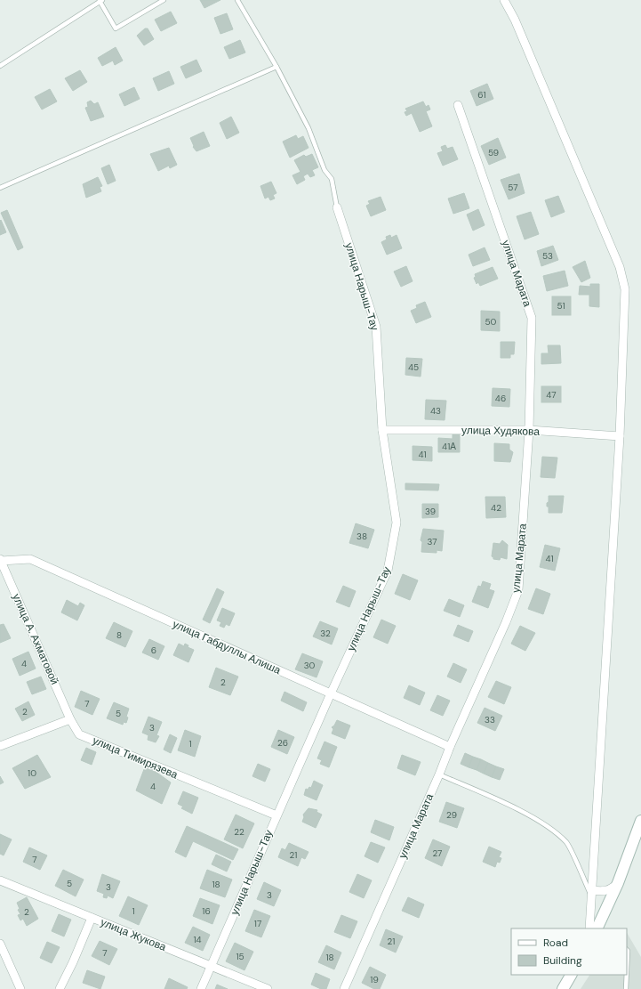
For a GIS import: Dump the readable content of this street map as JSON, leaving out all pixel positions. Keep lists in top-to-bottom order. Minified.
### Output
{"streets":{"street":["улица Марата","улица Нарыш-Тау","улица Худякова","улица А. Ахматовой","улица Габдуллы Алиша","улица Тимирязева","улица Жукова"]},"crossings":[["улица Марата","улица Худякова"],["улица Марата","улица Габдуллы Алиша"],["улица Нарыш-Тау","улица Худякова"],["улица Нарыш-Тау","улица Габдуллы Алиша"],["улица Нарыш-Тау","улица Тимирязева"],["улица Нарыш-Тау","улица Жукова"],["улица А. Ахматовой","улица Габдуллы Алиша"],["улица А. Ахматовой","улица Тимирязева"]],"house_numbers":["61","59","57","53","51","50","45","47","46","43","41А","41","42","39","38","37","41","32","8","6","4","30","2","7","2","5","33","3","26","1","10","4","29","22","27","21","7","5","18","3","3","1","16","2","17","14","21","7","15","18","19"],"legend":["Road","Building"]}
